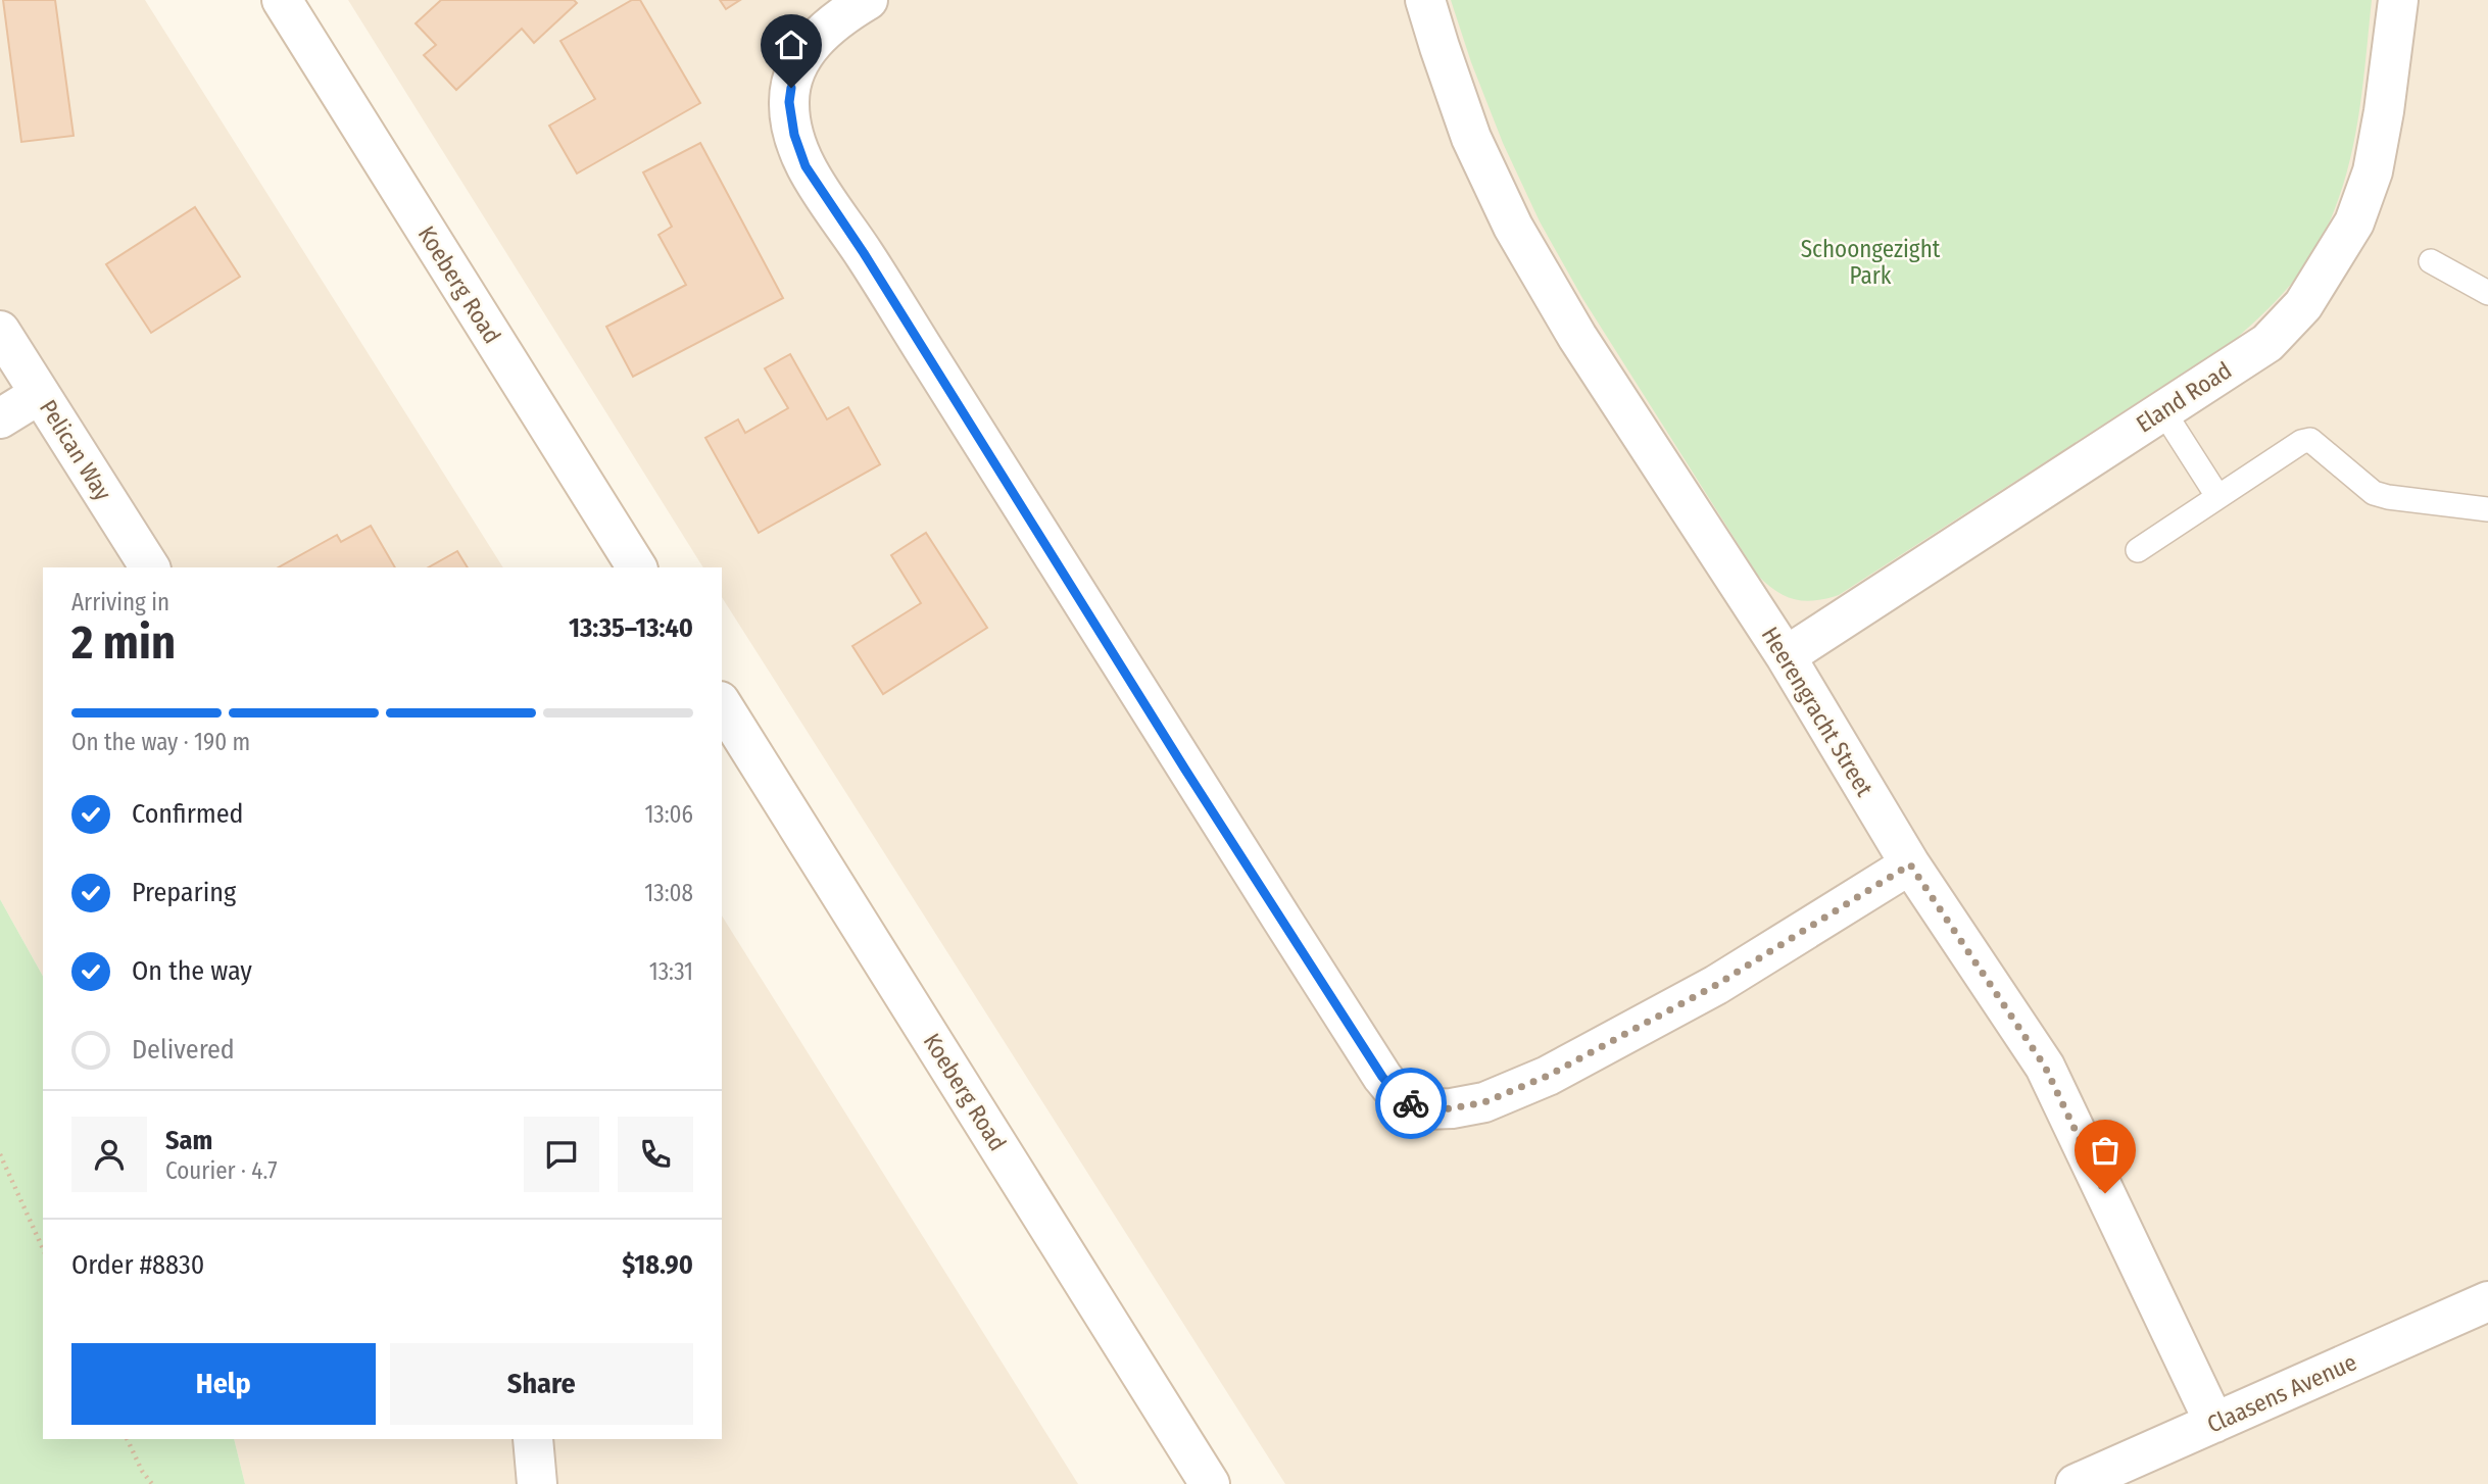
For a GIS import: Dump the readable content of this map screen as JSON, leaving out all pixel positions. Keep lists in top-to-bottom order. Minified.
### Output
{"streets":{"street":["Koeberg Road","Eland Road","Pelican Way","Heerengracht Street","Claasens Avenue"]},"crossings":[["Eland Road","Heerengracht Street"],["Heerengracht Street","Claasens Avenue"]],"parks":["Schoongezight Park"],"page":{"heading":["2 min","Arriving in","13:35–13:40"],"panel":["Sam","Courier · 4.7","Order #8830","$18.90"],"bar":"On the way · 190 m","list":[["Confirmed","13:06"],["Preparing","13:08"],["On the way","13:31"],"Delivered"],"buttons":["Help","Share"]}}
